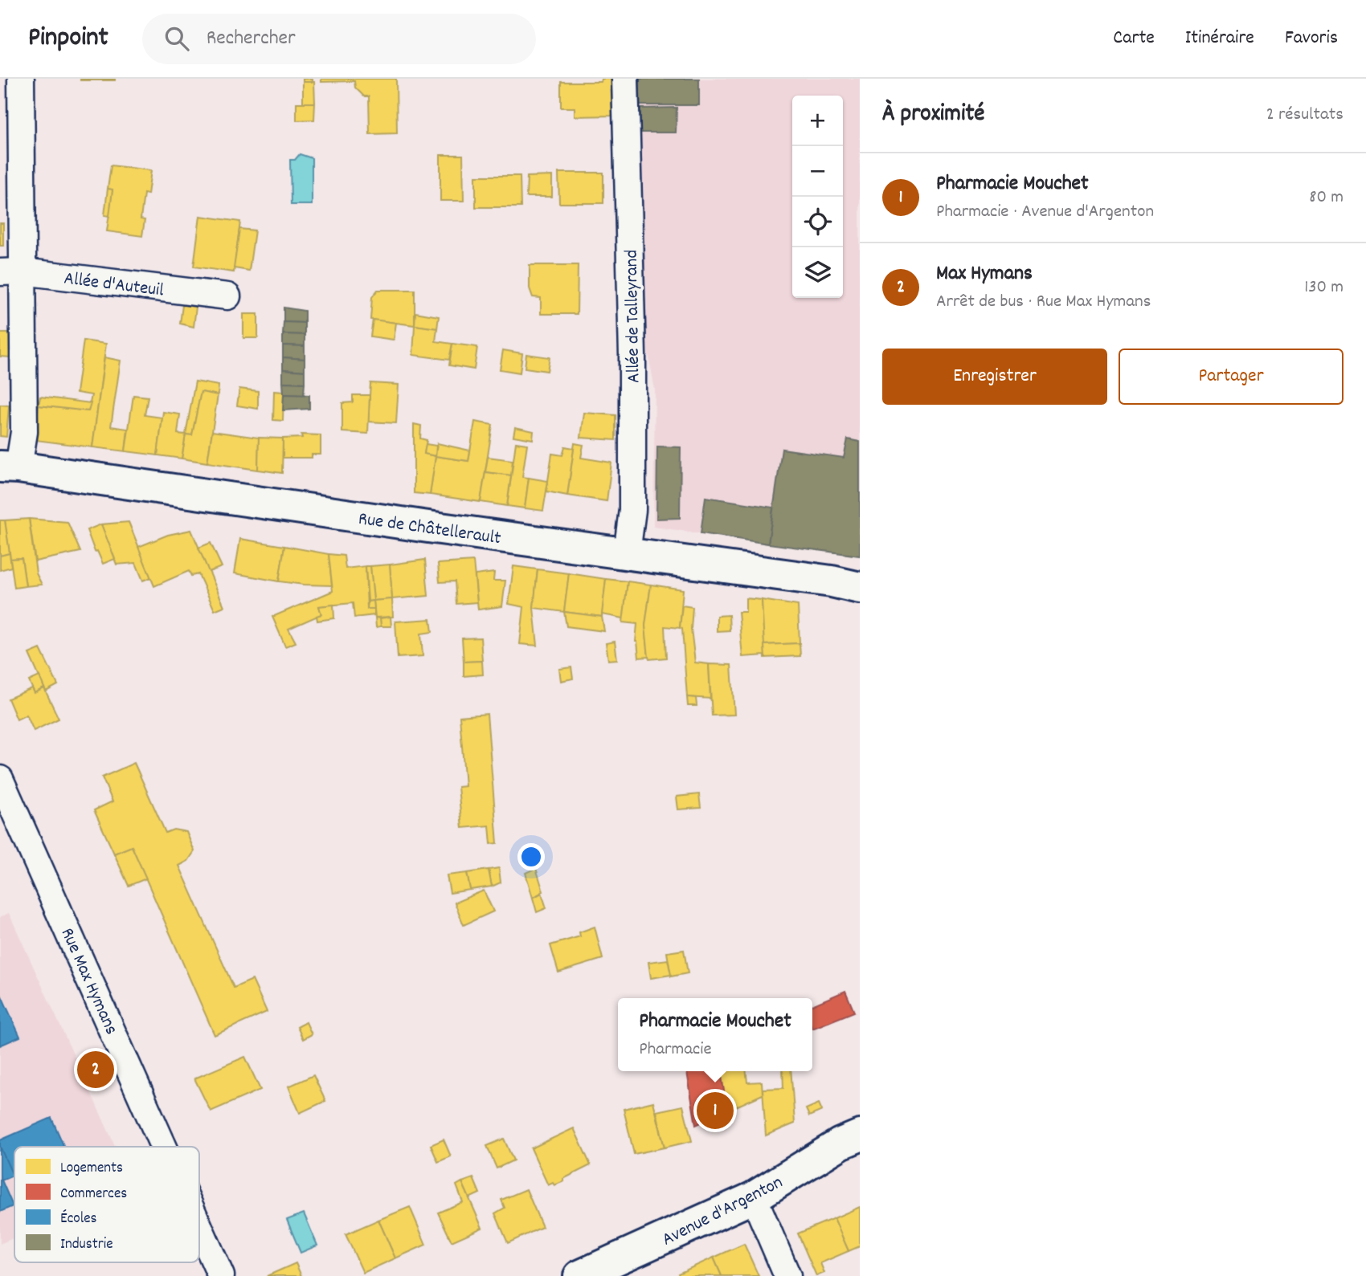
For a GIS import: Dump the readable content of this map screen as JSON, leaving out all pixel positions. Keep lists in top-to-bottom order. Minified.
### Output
{"streets":{"main road":["Rue de Châtellerault","Avenue d'Argenton"],"street":["Allée d'Auteuil","Allée de Talleyrand","Rue Max Hymans"]},"crossings":[["Allée de Talleyrand","Rue de Châtellerault"]],"legend":["Logements","Commerces","Écoles","Industrie"],"page":{"header":"Pinpoint","search":"Rechercher","nav":["Carte","Itinéraire","Favoris"],"heading":["À proximité","2 résultats"],"map_buttons":["+","−"],"list":[{"mark":"1","name":"Pharmacie Mouchet","note":"Pharmacie · Avenue d'Argenton","value":"80 m"},{"mark":"2","name":"Max Hymans","note":"Arrêt de bus · Rue Max Hymans","value":"130 m"}],"buttons":["Enregistrer","Partager"],"popup":["Pharmacie Mouchet","Pharmacie"],"pins":["2","1"]}}
